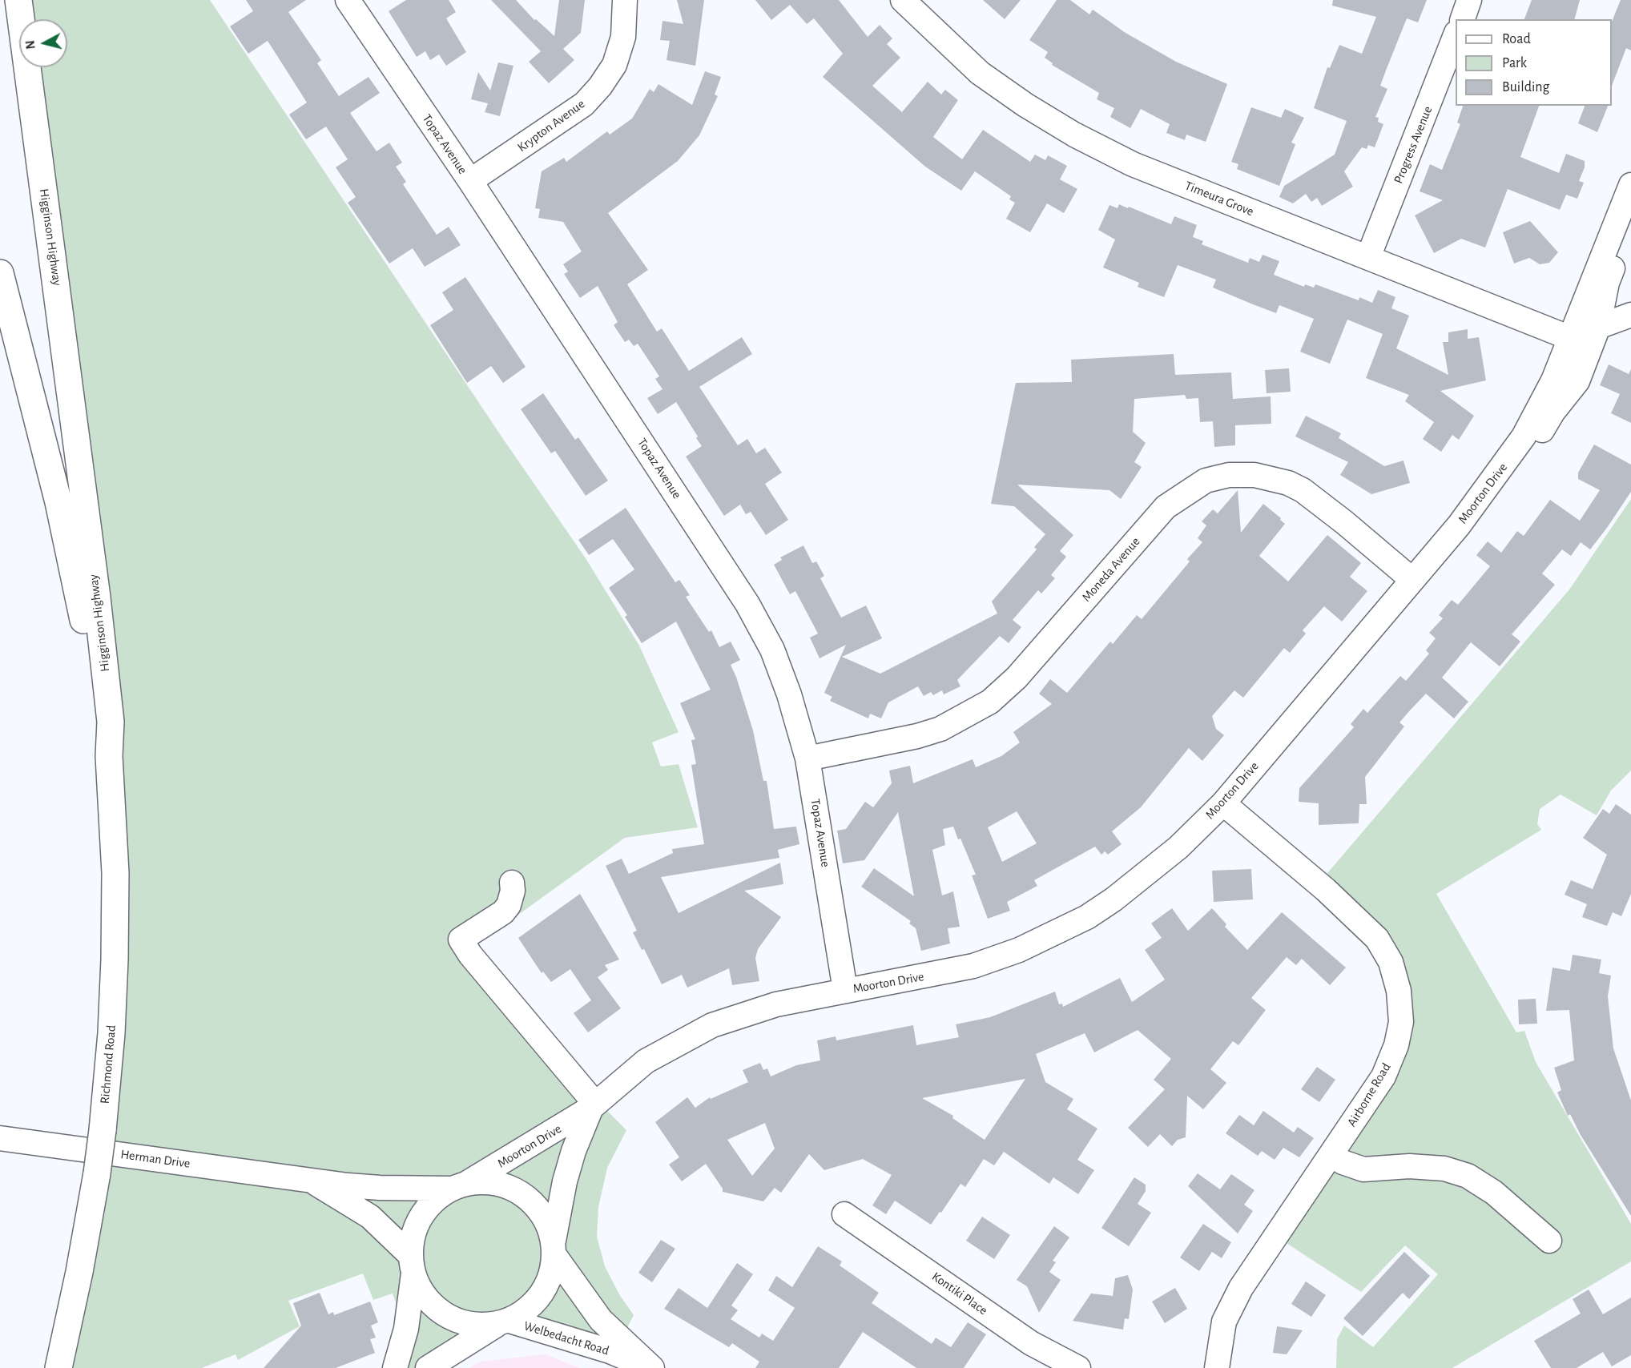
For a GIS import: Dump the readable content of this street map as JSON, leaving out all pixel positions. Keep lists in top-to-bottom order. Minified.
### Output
{"streets":{"highway":["Higginson Highway","Richmond Road"],"street":["Krypton Avenue","Topaz Avenue","Progress Avenue","Timeura Grove","Moorton Drive","Moneda Avenue","Airborne Road","Herman Drive","Kontiki Place","Welbedacht Road"]},"crossings":[["Krypton Avenue","Topaz Avenue"],["Topaz Avenue","Moorton Drive"],["Topaz Avenue","Moneda Avenue"],["Progress Avenue","Timeura Grove"],["Timeura Grove","Moorton Drive"],["Higginson Highway","Richmond Road"],["Moorton Drive","Moneda Avenue"],["Moorton Drive","Airborne Road"],["Moorton Drive","Herman Drive"],["Moorton Drive","Welbedacht Road"],["Herman Drive","Welbedacht Road"]],"legend":["Road","Park","Building"],"north":"left"}
